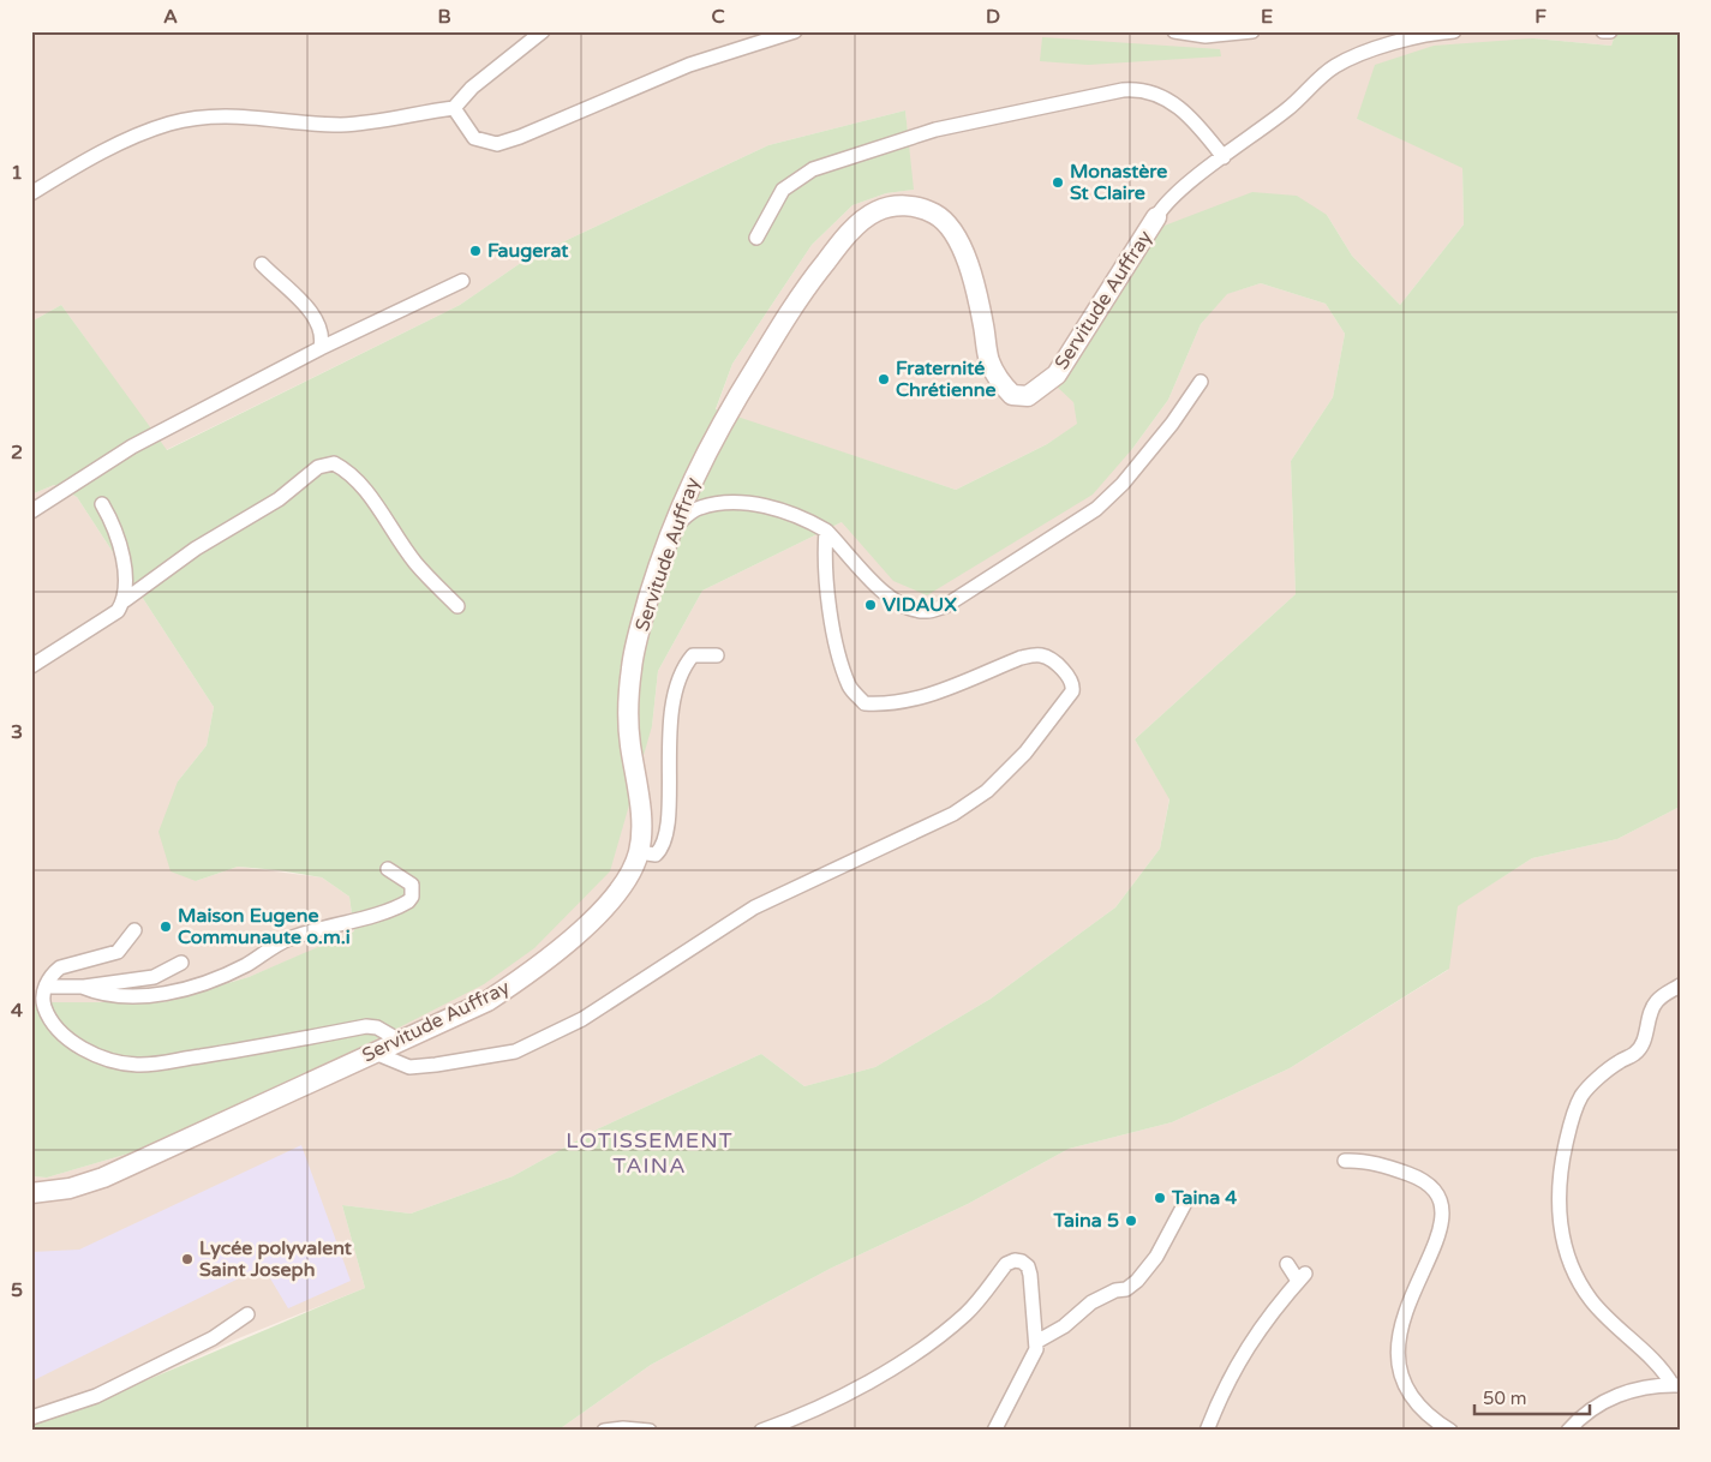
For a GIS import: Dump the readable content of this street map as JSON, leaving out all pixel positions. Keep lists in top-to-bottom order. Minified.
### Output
{"streets":{"street":["Servitude Auffray"]},"districts":["LOTISSEMENT TAINA"],"places":["Monastère St Claire","Faugerat","Fraternité Chrétienne","VIDAUX","Maison Eugene Communaute o.m.i","Taina 4","Taina 5","Lycée polyvalent Saint Joseph"],"scale_bar":"50 m","grid":{"columns":["A","B","C","D","E","F"],"rows":["1","2","3","4","5"]}}
